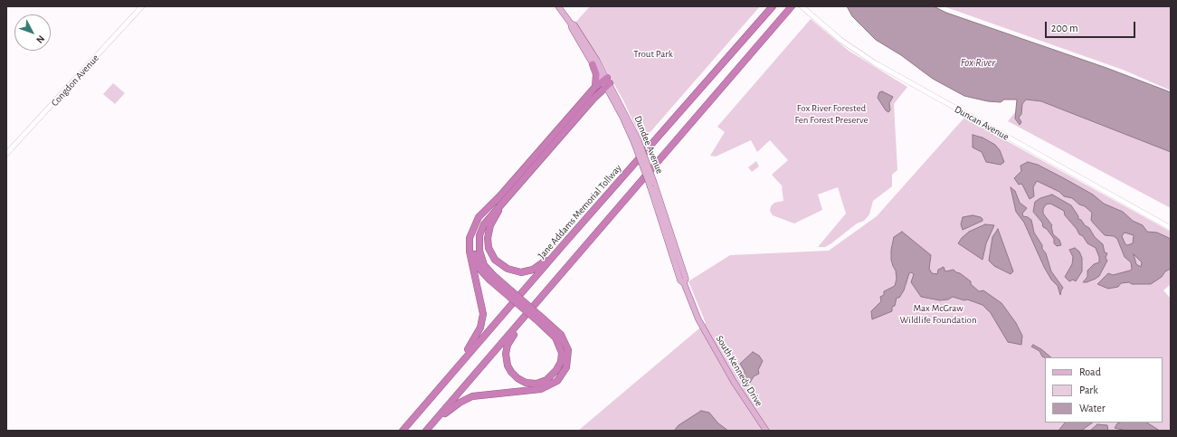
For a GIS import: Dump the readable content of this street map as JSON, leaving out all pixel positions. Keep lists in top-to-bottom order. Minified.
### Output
{"streets":{"highway":["Jane Addams Memorial Tollway"],"main road":["Dundee Avenue","South Kennedy Drive"],"street":["Congdon Avenue","Duncan Avenue"]},"crossings":[["Dundee Avenue","South Kennedy Drive"]],"water":["Fox River"],"parks":["Trout Park","Fox River Forested Fen Forest Preserve","Max McGraw Wildlife Foundation"],"legend":["Road","Park","Water"],"scale_bar":"200 m","north":"bottom right"}
